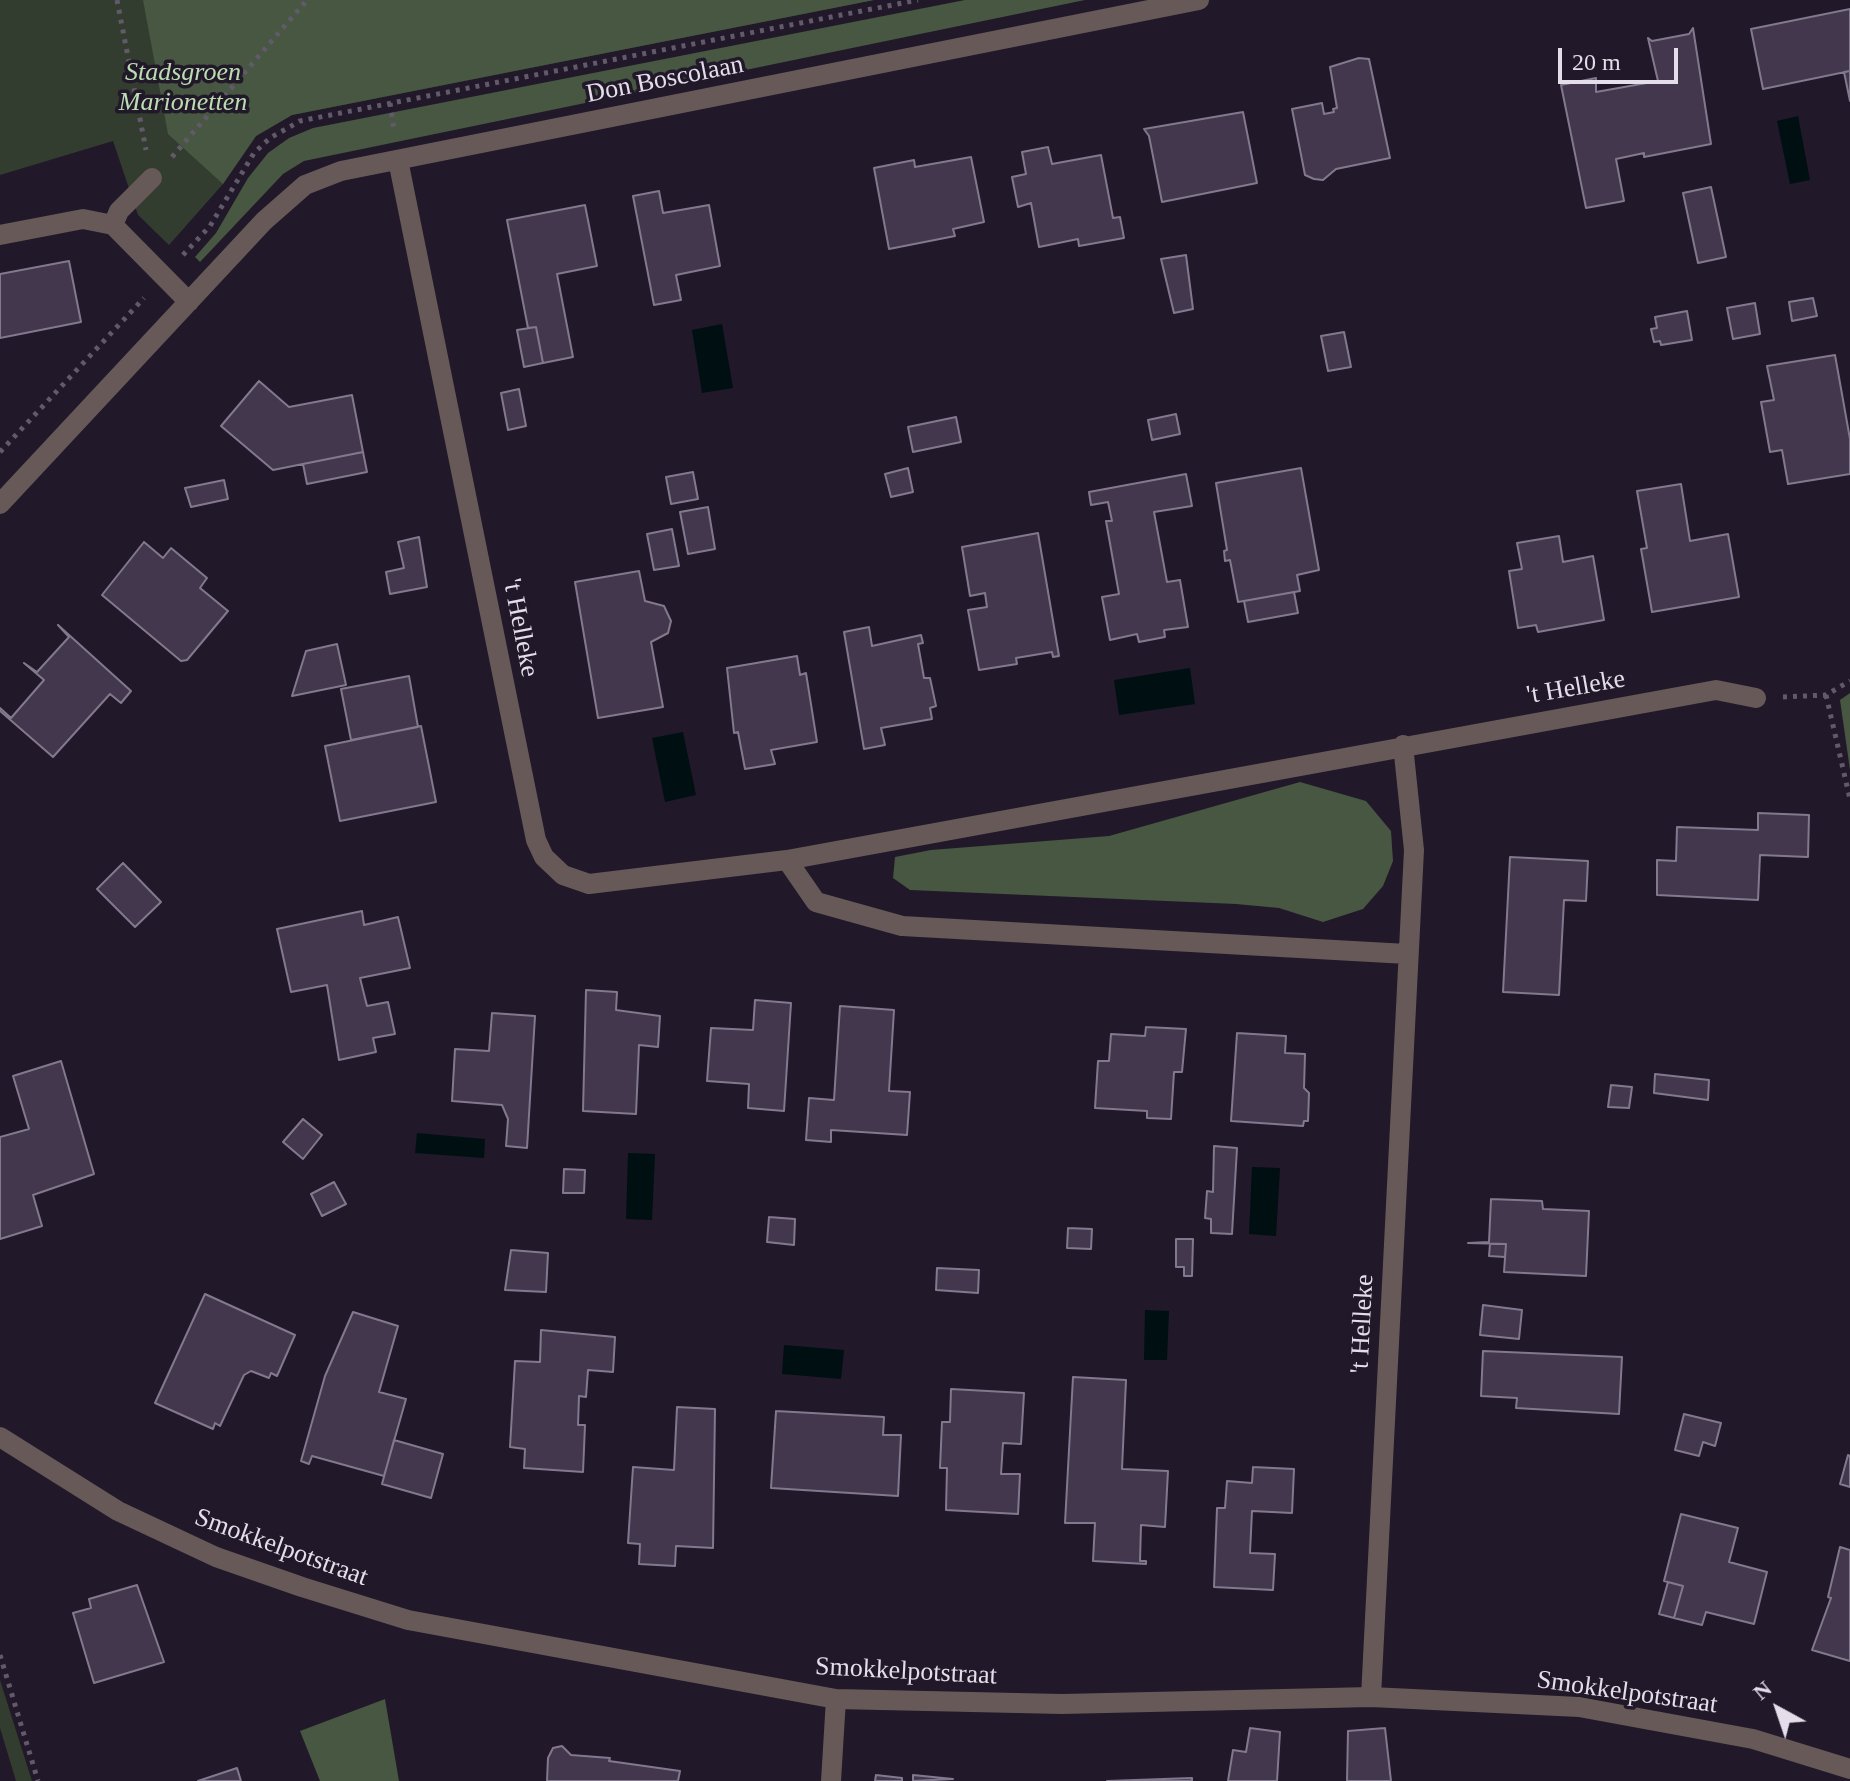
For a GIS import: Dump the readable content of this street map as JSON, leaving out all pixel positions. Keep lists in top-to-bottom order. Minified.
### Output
{"streets":{"street":["Don Boscolaan","'t Helleke","Smokkelpotstraat"]},"crossings":[["Don Boscolaan","'t Helleke"],["'t Helleke","Smokkelpotstraat"]],"parks":["Stadsgroen Marionetten"],"scale_bar":"20 m","north":"top left"}
